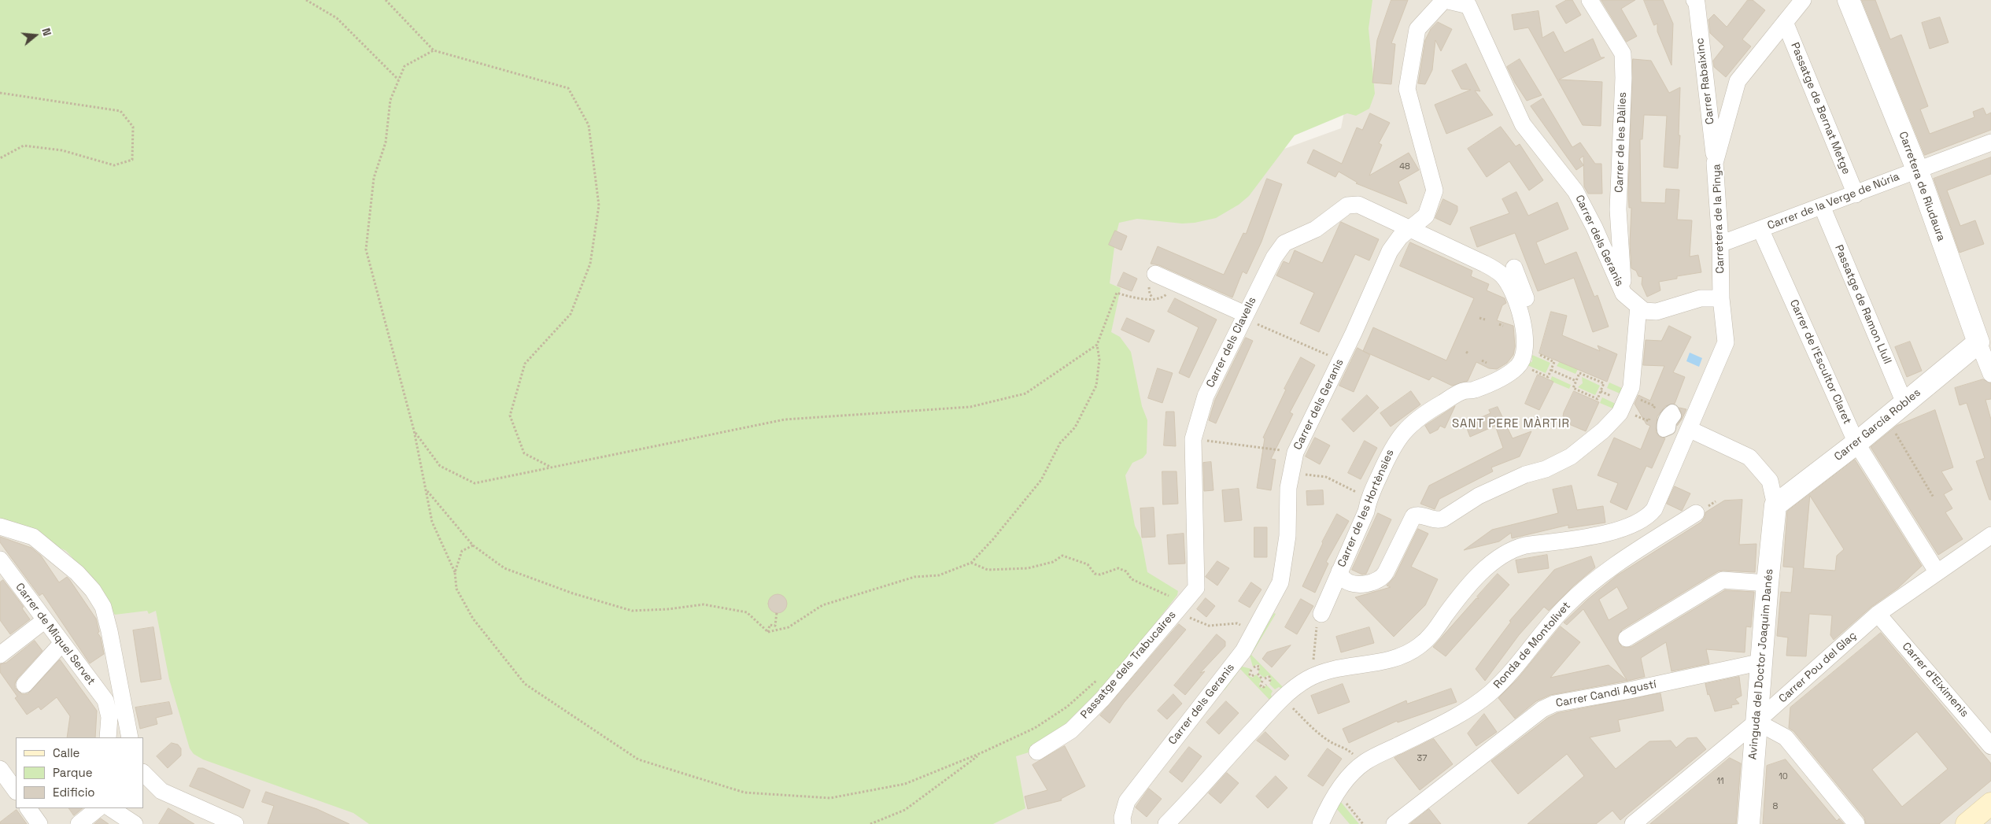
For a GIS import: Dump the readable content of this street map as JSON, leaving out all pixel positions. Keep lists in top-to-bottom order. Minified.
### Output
{"streets":{"street":["Carrer Rabaixinc","Passatge de Bernat Metge","Carrer de les Dàlies","Carretera de Riudaura","Carrer de la Verge de Núria","Carretera de la Pinya","Carrer dels Geranis","Passatge de Ramon Llull","Carrer dels Clavells","Carrer de l'Escultor Claret","Carrer García Robles","Carrer de les Hortènsies","Carrer de Miquel Servet","Ronda de Montolivet","Avinguda del Doctor Joaquim Danés","Passatge dels Trabucaires","Carrer Pou del Glaç","Carrer d'Eiximenis","Carrer Candi Agustí"]},"crossings":[["Carrer Rabaixinc","Carretera de la Pinya"],["Passatge de Bernat Metge","Carrer de la Verge de Núria"],["Passatge de Bernat Metge","Carretera de la Pinya"],["Carrer de les Dàlies","Carrer dels Geranis"],["Carretera de Riudaura","Carrer de la Verge de Núria"],["Carretera de Riudaura","Carrer García Robles"],["Carrer de la Verge de Núria","Carretera de la Pinya"],["Carrer de la Verge de Núria","Passatge de Ramon Llull"],["Carrer de la Verge de Núria","Carrer de l'Escultor Claret"],["Carretera de la Pinya","Carrer dels Geranis"],["Carrer dels Geranis","Carrer dels Clavells"],["Carrer dels Geranis","Carrer de les Hortènsies"],["Passatge de Ramon Llull","Carrer García Robles"],["Carrer dels Clavells","Carrer de les Hortènsies"],["Carrer dels Clavells","Passatge dels Trabucaires"],["Carrer de l'Escultor Claret","Carrer García Robles"],["Carrer de l'Escultor Claret","Carrer Pou del Glaç"],["Carrer García Robles","Avinguda del Doctor Joaquim Danés"],["Avinguda del Doctor Joaquim Danés","Carrer Pou del Glaç"],["Avinguda del Doctor Joaquim Danés","Carrer Candi Agustí"],["Carrer Pou del Glaç","Carrer d'Eiximenis"]],"districts":["SANT PERE MÀRTIR"],"house_numbers":["48","37","10","11","8"],"legend":["Calle","Parque","Edificio"],"north":"right"}
